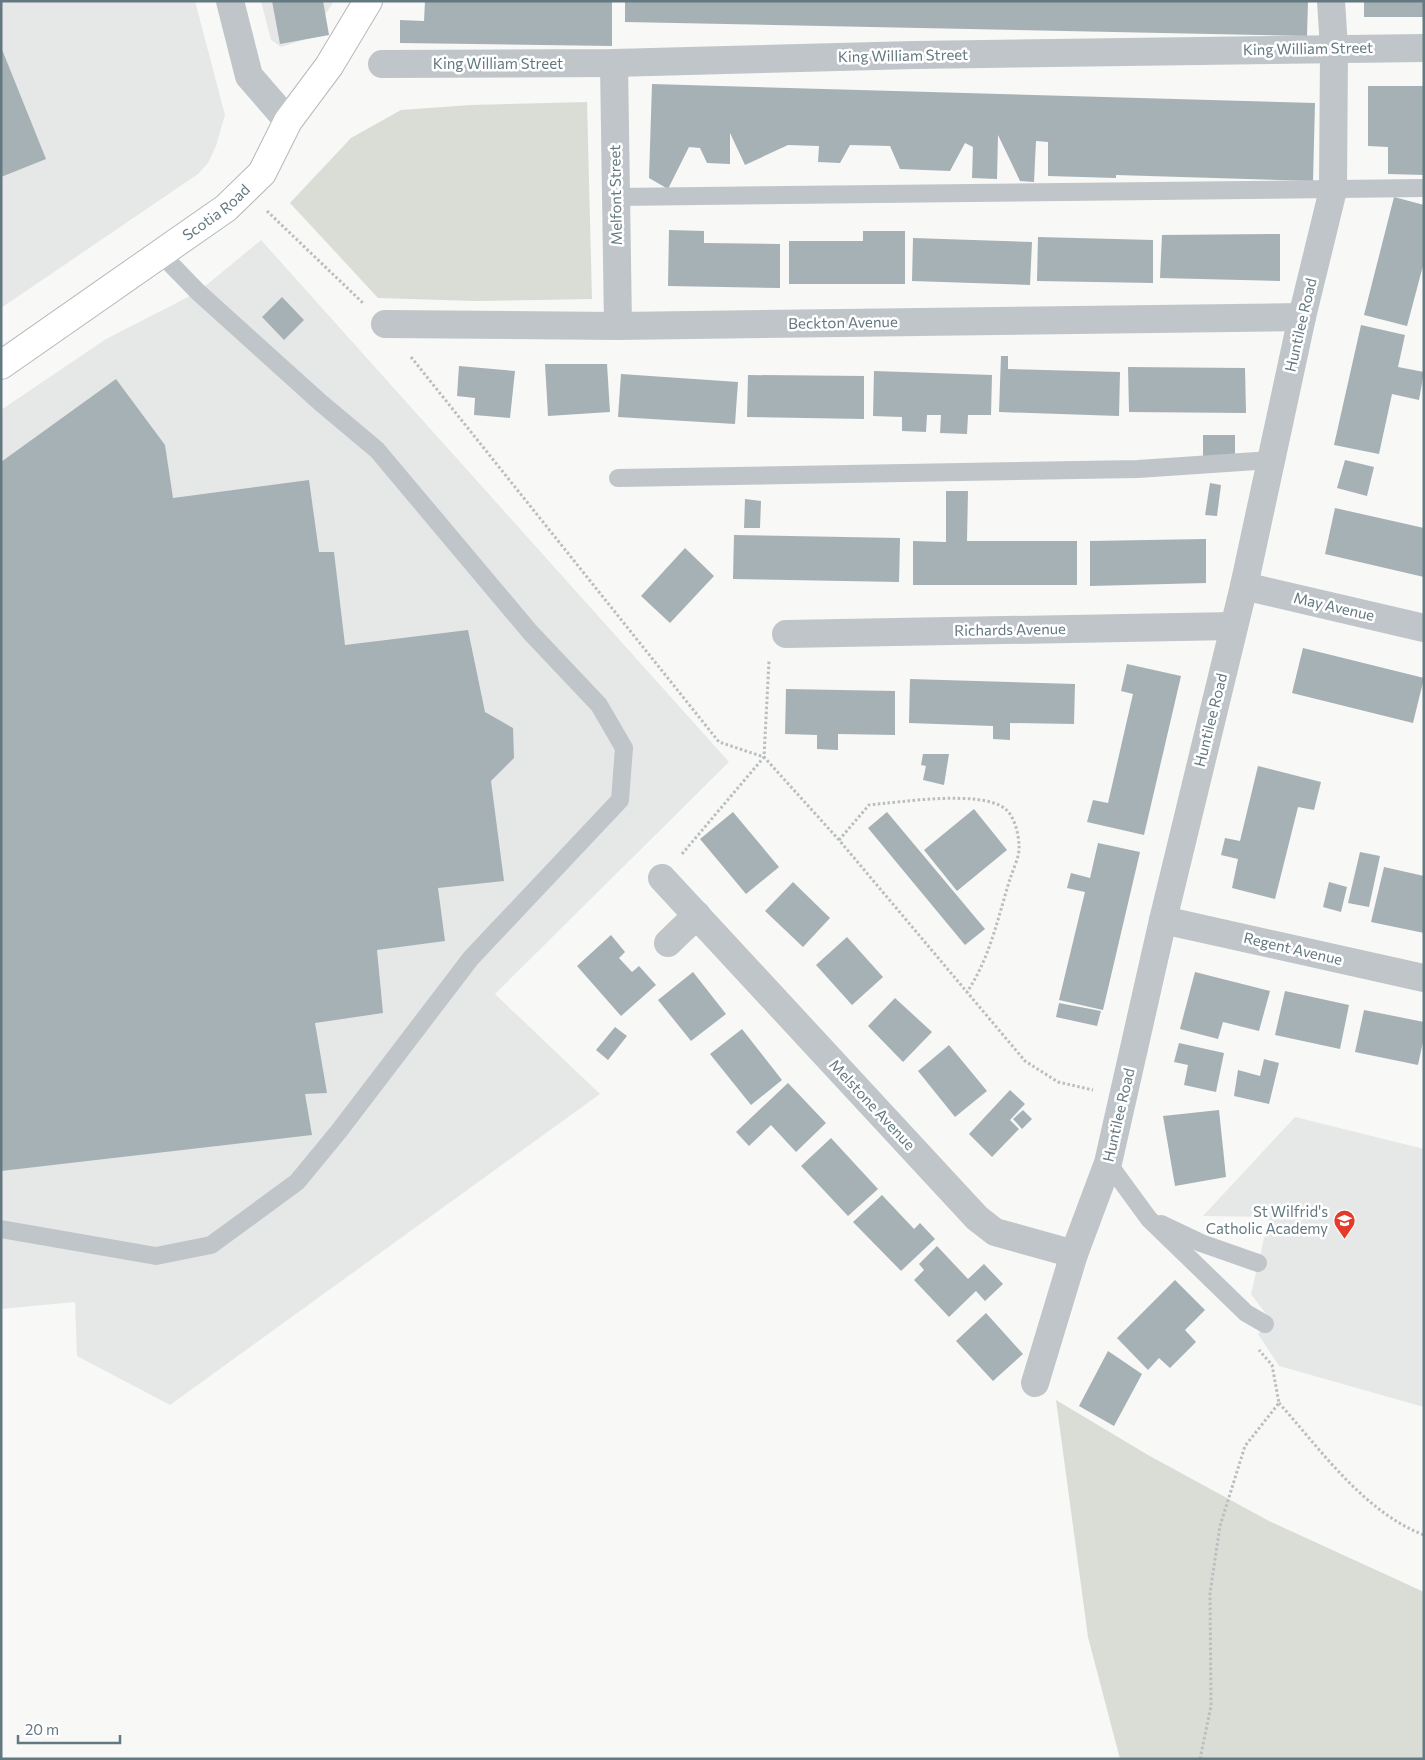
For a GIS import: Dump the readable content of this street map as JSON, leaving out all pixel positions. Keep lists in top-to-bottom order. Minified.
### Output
{"streets":{"main road":["Scotia Road"],"street":["King William Street","Melfont Street","Beckton Avenue","Huntilee Road","May Avenue","Richards Avenue","Regent Avenue","Melstone Avenue"]},"crossings":[["King William Street","Melfont Street"],["King William Street","Huntilee Road"],["Melfont Street","Beckton Avenue"],["Beckton Avenue","Huntilee Road"],["Huntilee Road","May Avenue"],["Huntilee Road","Richards Avenue"],["Huntilee Road","Regent Avenue"],["Huntilee Road","Melstone Avenue"]],"places":{"school or university":["St Wilfrid's Catholic Academy"]},"scale_bar":"20 m"}
